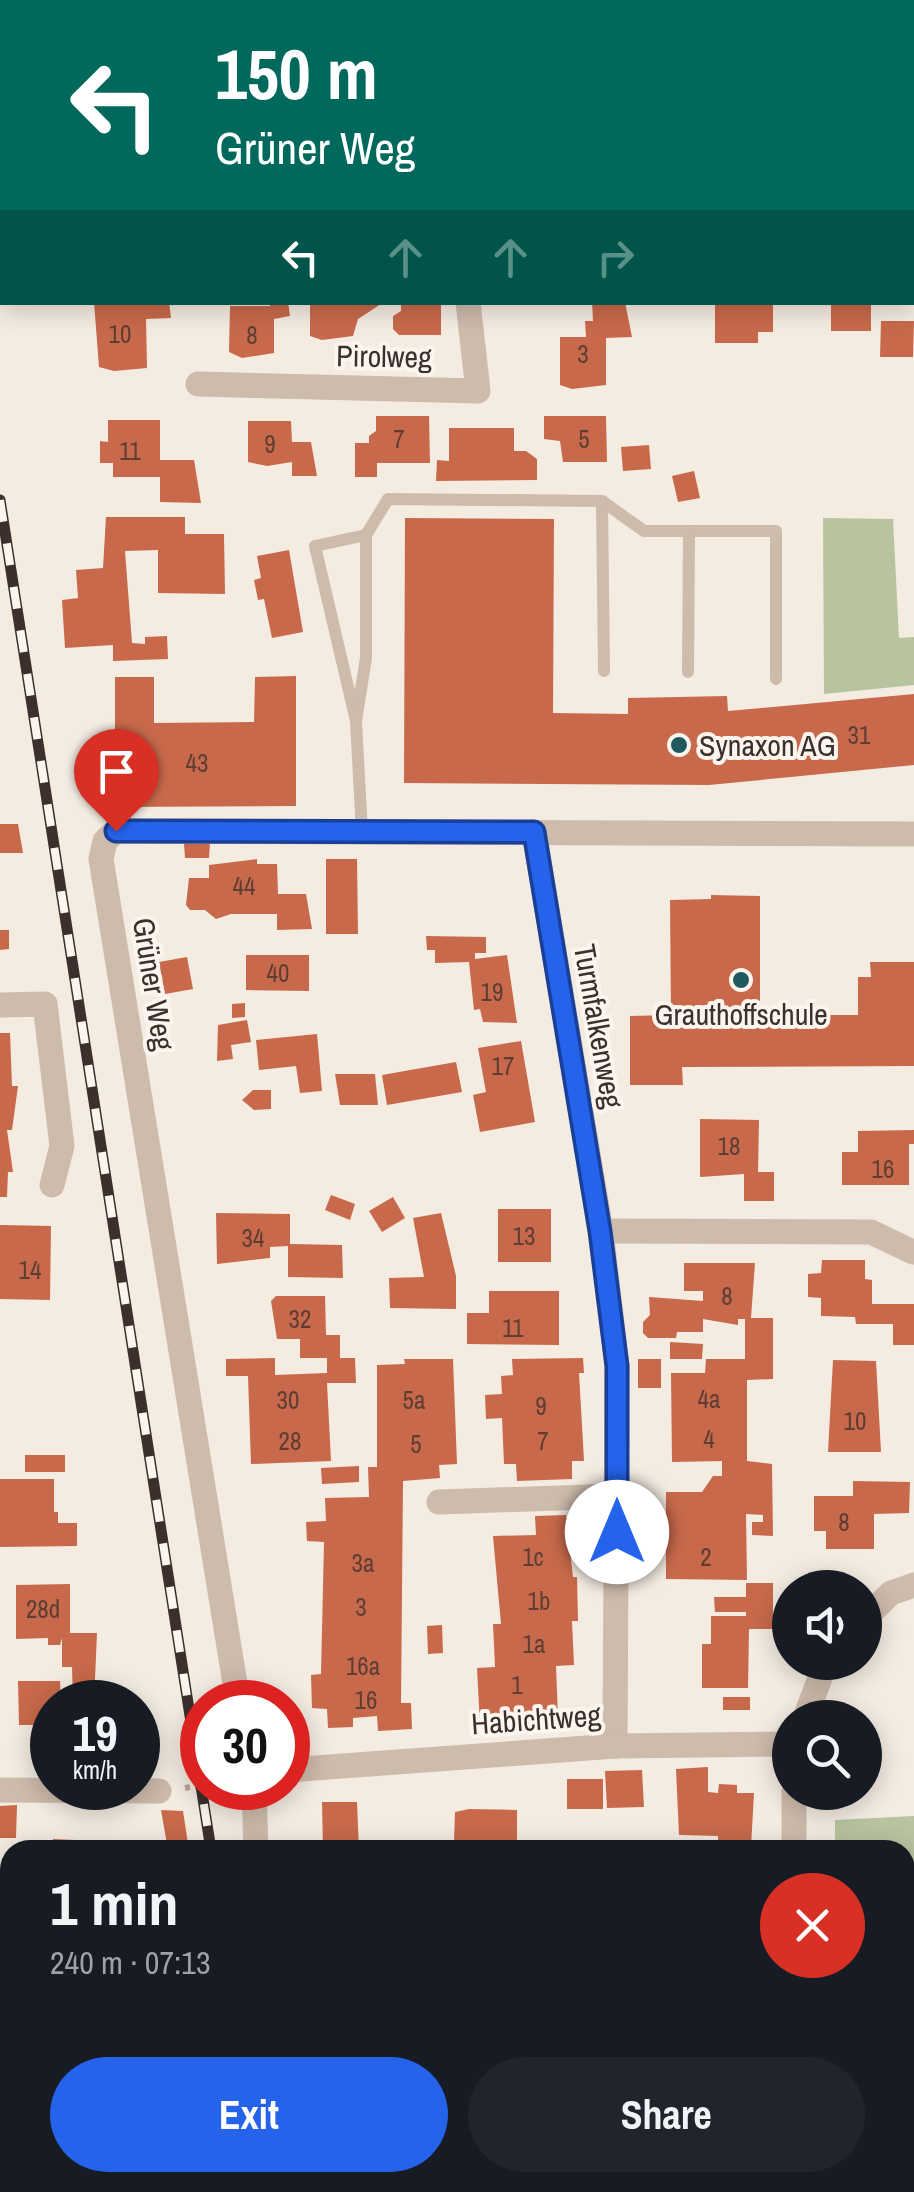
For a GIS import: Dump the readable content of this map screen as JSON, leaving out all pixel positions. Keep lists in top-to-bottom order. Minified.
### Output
{"streets":{"street":["Pirolweg","Grüner Weg","Turmfalkenweg","Habichtweg"]},"crossings":[["Grüner Weg","Turmfalkenweg"],["Turmfalkenweg","Habichtweg"]],"places":["Synaxon AG","Grauthoffschule"],"house_numbers":["10","8","3","7","5","9","11","31","43","44","40","19","17","18","16","13","34","14","8","32","11","4a","30","5a","9","10","4","28","7","5","8","1c","2","3a","1b","3","28d","1a","16a","1","16"],"page":{"turn":["150 m","Grüner Weg"],"speed":"19 km/h","limit":"30","heading":["1 min","240 m · 07:13"],"buttons":["Exit","Share"]}}
